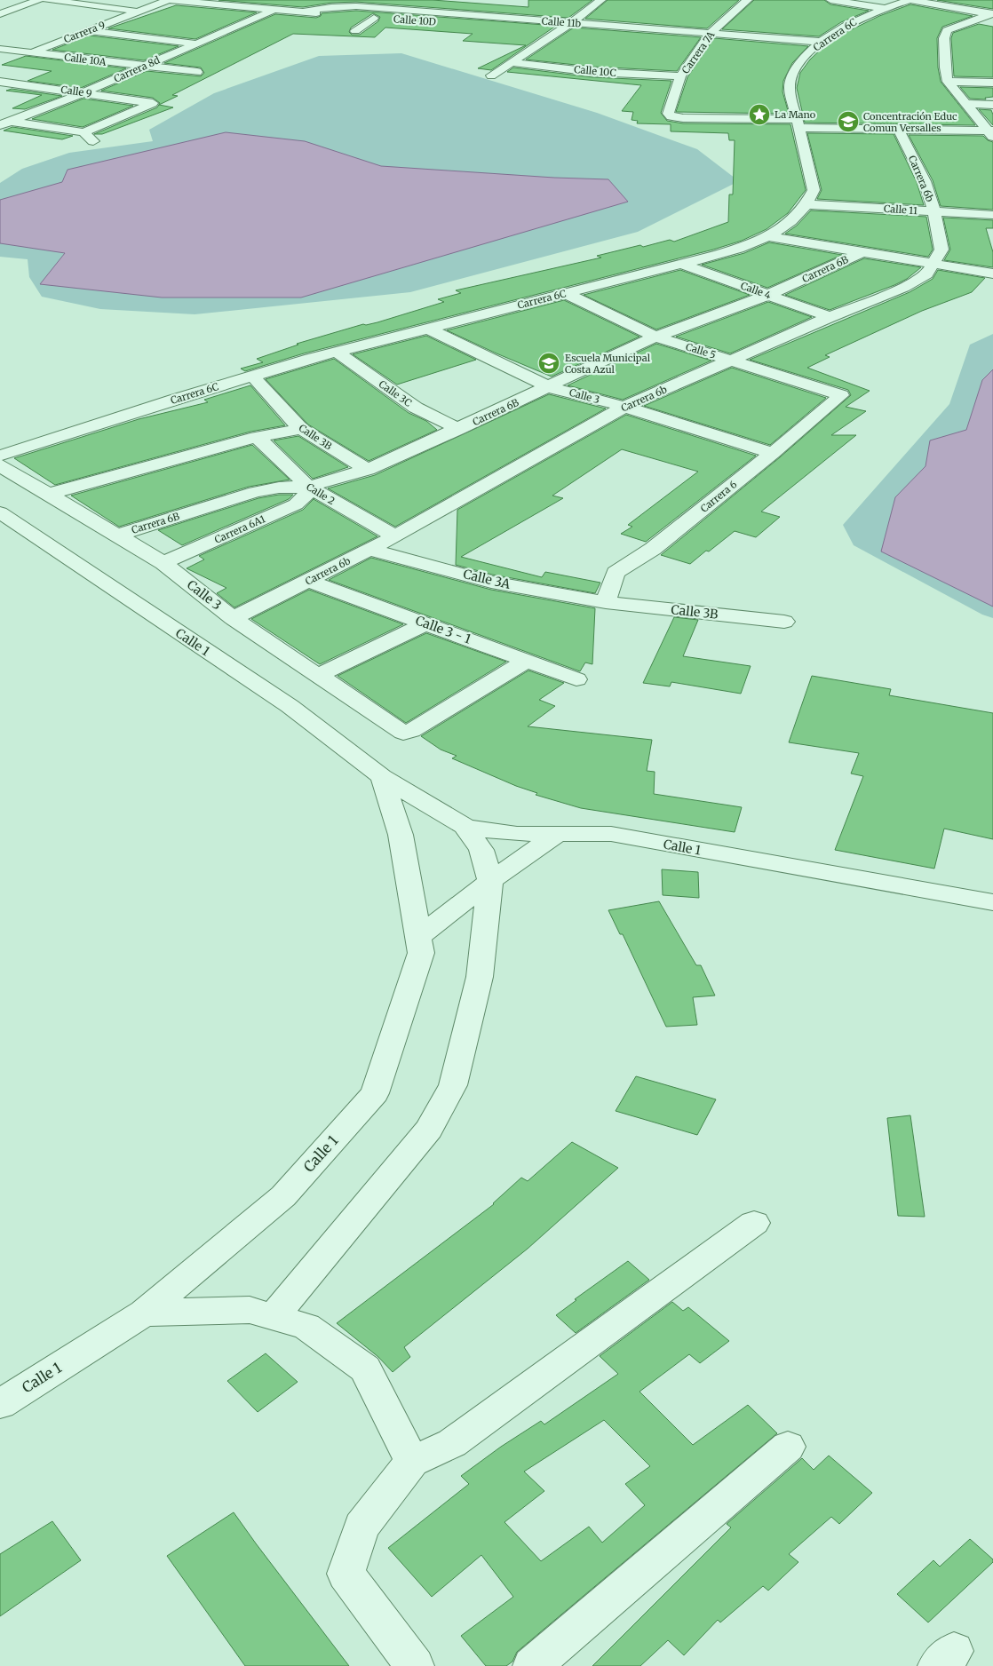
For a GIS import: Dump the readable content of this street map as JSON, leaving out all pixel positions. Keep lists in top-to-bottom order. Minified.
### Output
{"streets":{"street":["Calle 10D","Calle 11b","Carrera 9","Carrera 6C","Carrera 7A","Calle 10A","Carrera 8d","Calle 10C","Calle 9","Carrera 6b","Calle 11","Carrera 6B","Calle 4","Calle 5","Calle 3C","Calle 3","Calle 3B","Calle 2","Carrera 6","Carrera 6A1","Calle 3A","Calle 3 - 1","Calle 1"]},"crossings":[["Calle 10D","Calle 11b"],["Calle 10D","Carrera 9"],["Calle 10D","Carrera 8d"],["Calle 11b","Carrera 6C"],["Calle 11b","Carrera 7A"],["Carrera 9","Calle 10A"],["Carrera 6C","Carrera 7A"],["Carrera 6C","Calle 11"],["Carrera 6C","Calle 4"],["Carrera 6C","Calle 5"],["Carrera 6C","Calle 3C"],["Carrera 6C","Calle 3"],["Carrera 6C","Calle 3B"],["Carrera 7A","Calle 10C"],["Calle 10A","Carrera 8d"],["Carrera 8d","Calle 9"],["Carrera 6b","Calle 11"],["Carrera 6b","Calle 4"],["Carrera 6b","Calle 5"],["Carrera 6b","Calle 3"],["Carrera 6b","Calle 2"],["Carrera 6b","Calle 3A"],["Carrera 6b","Calle 3 - 1"],["Carrera 6B","Calle 4"],["Carrera 6B","Calle 5"],["Carrera 6B","Calle 3C"],["Carrera 6B","Calle 3"],["Carrera 6B","Calle 3B"],["Carrera 6B","Calle 2"],["Carrera 6B","Carrera 6A1"],["Calle 5","Carrera 6"],["Calle 3","Carrera 6"],["Calle 3","Carrera 6A1"],["Calle 3","Calle 3 - 1"],["Calle 3B","Carrera 6"],["Calle 3B","Calle 3A"],["Calle 2","Carrera 6A1"],["Carrera 6","Calle 3A"]],"places":{"place":["La Mano"],"school or university":["Concentración Educ Comun Versalles","Escuela Municipal Costa Azul"]}}
